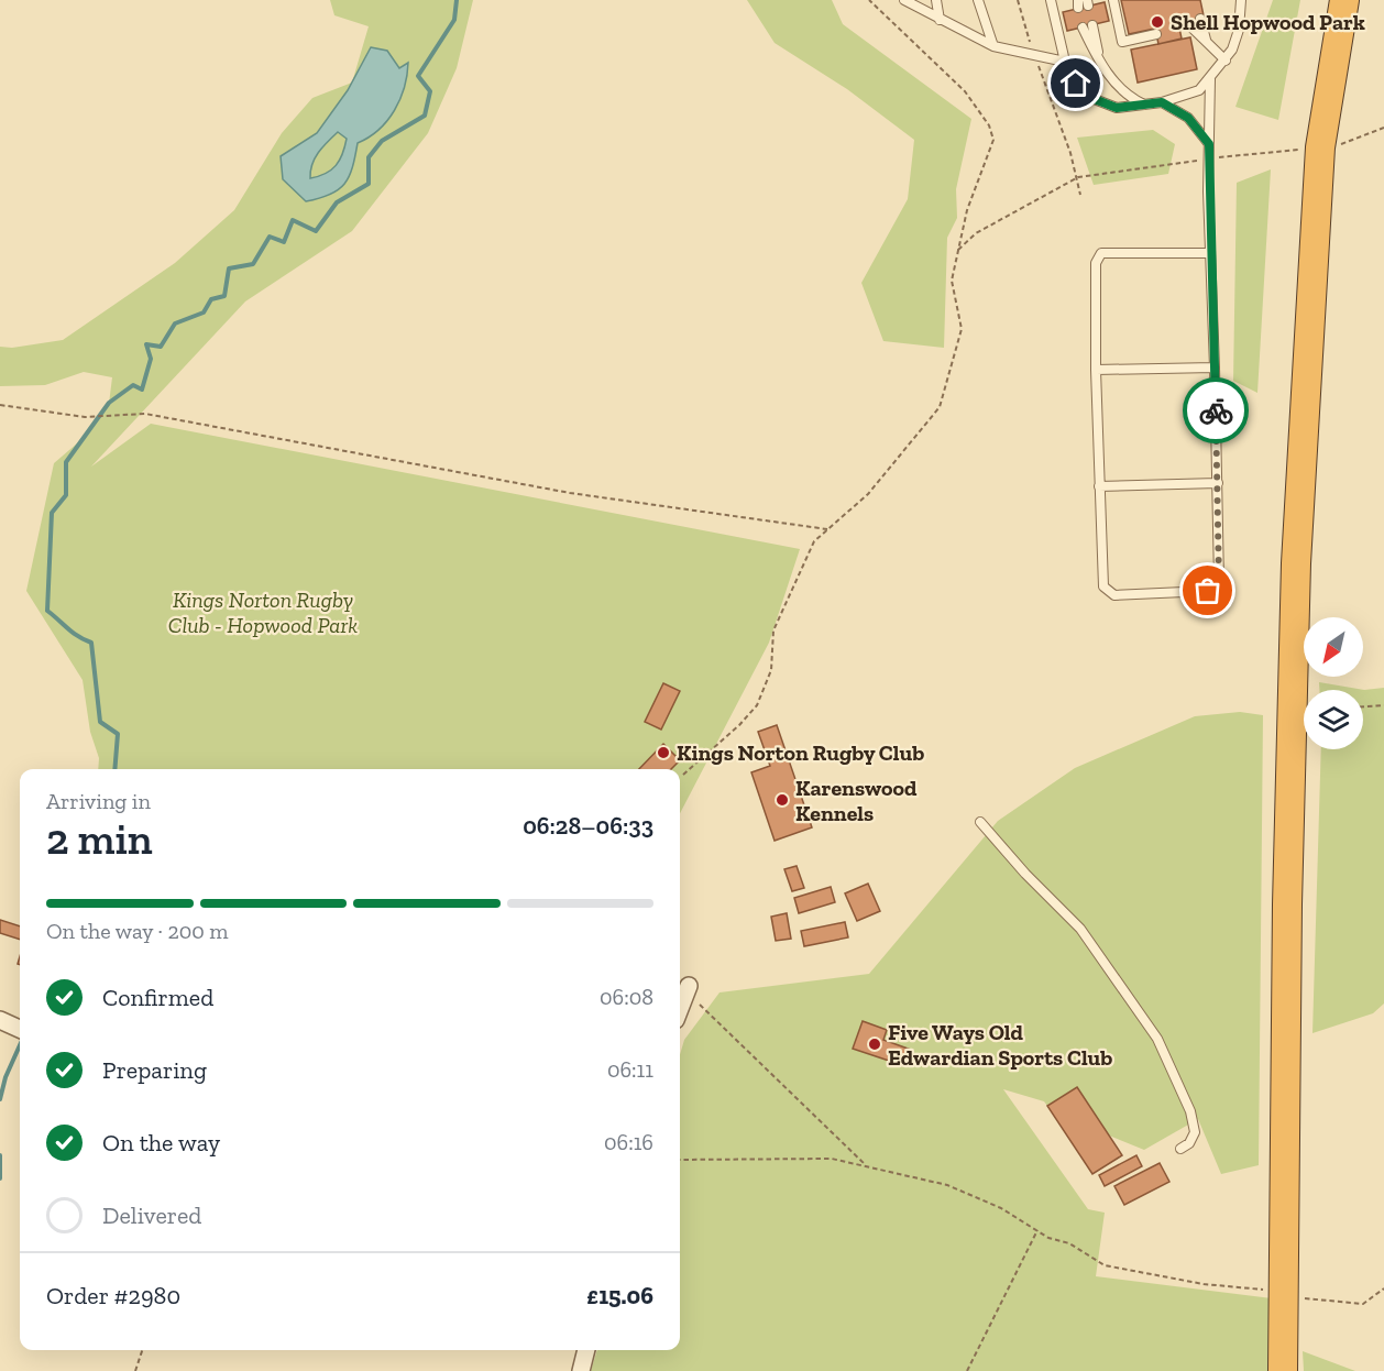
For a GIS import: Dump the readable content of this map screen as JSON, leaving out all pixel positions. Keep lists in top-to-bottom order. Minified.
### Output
{"parks":["Kings Norton Rugby Club - Hopwood Park"],"places":["Shell Hopwood Park","Kings Norton Rugby Club","Karenswood Kennels","Five Ways Old Edwardian Sports Club"],"north":"bottom left","page":{"heading":["2 min","Arriving in","06:28–06:33"],"panel":["Order #2980","£15.06"],"bar":"On the way · 200 m","list":[["Confirmed","06:08"],["Preparing","06:11"],["On the way","06:16"],"Delivered"]}}
